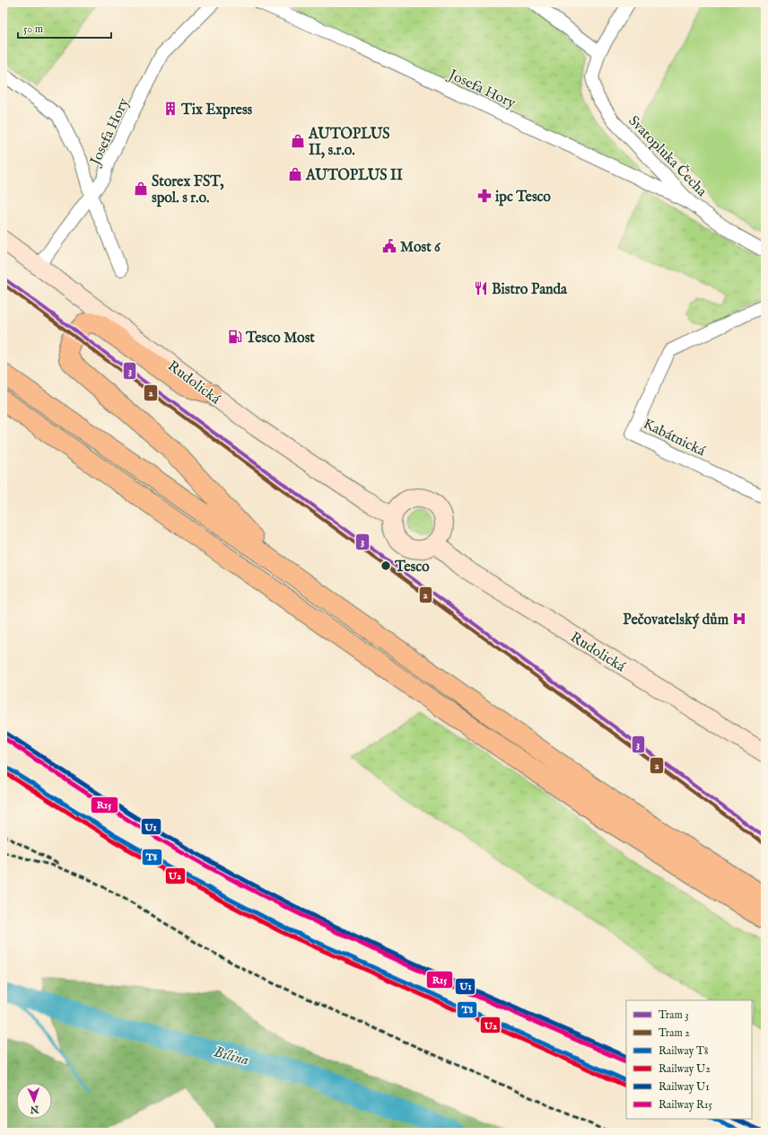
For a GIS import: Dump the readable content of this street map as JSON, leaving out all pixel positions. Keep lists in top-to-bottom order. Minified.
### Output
{"streets":{"street":["Josefa Hory","Svatopluka Čecha","Rudolická","Kabátnická"]},"crossings":[["Josefa Hory","Svatopluka Čecha"],["Josefa Hory","Rudolická"]],"water":["Bílina"],"places":{"building":["Tix Express"],"shop":["AUTOPLUS II, s.r.o.","AUTOPLUS II","Storex FST, spol. s r.o."],"pharmacy":["ipc Tesco"],"public building":["Most 6"],"restaurant":["Bistro Panda"],"fuel station":["Tesco Most"],"other":["Tesco"],"hospital":["Pečovatelský dům"]},"lines":["tram line 3","tram line 2","rail line U1","rail line R15","rail line T8","rail line U2"],"legend":["Tram 3","Tram 2","Railway T8","Railway U2","Railway U1","Railway R15"],"scale_bar":"50 m","north":"bottom"}
